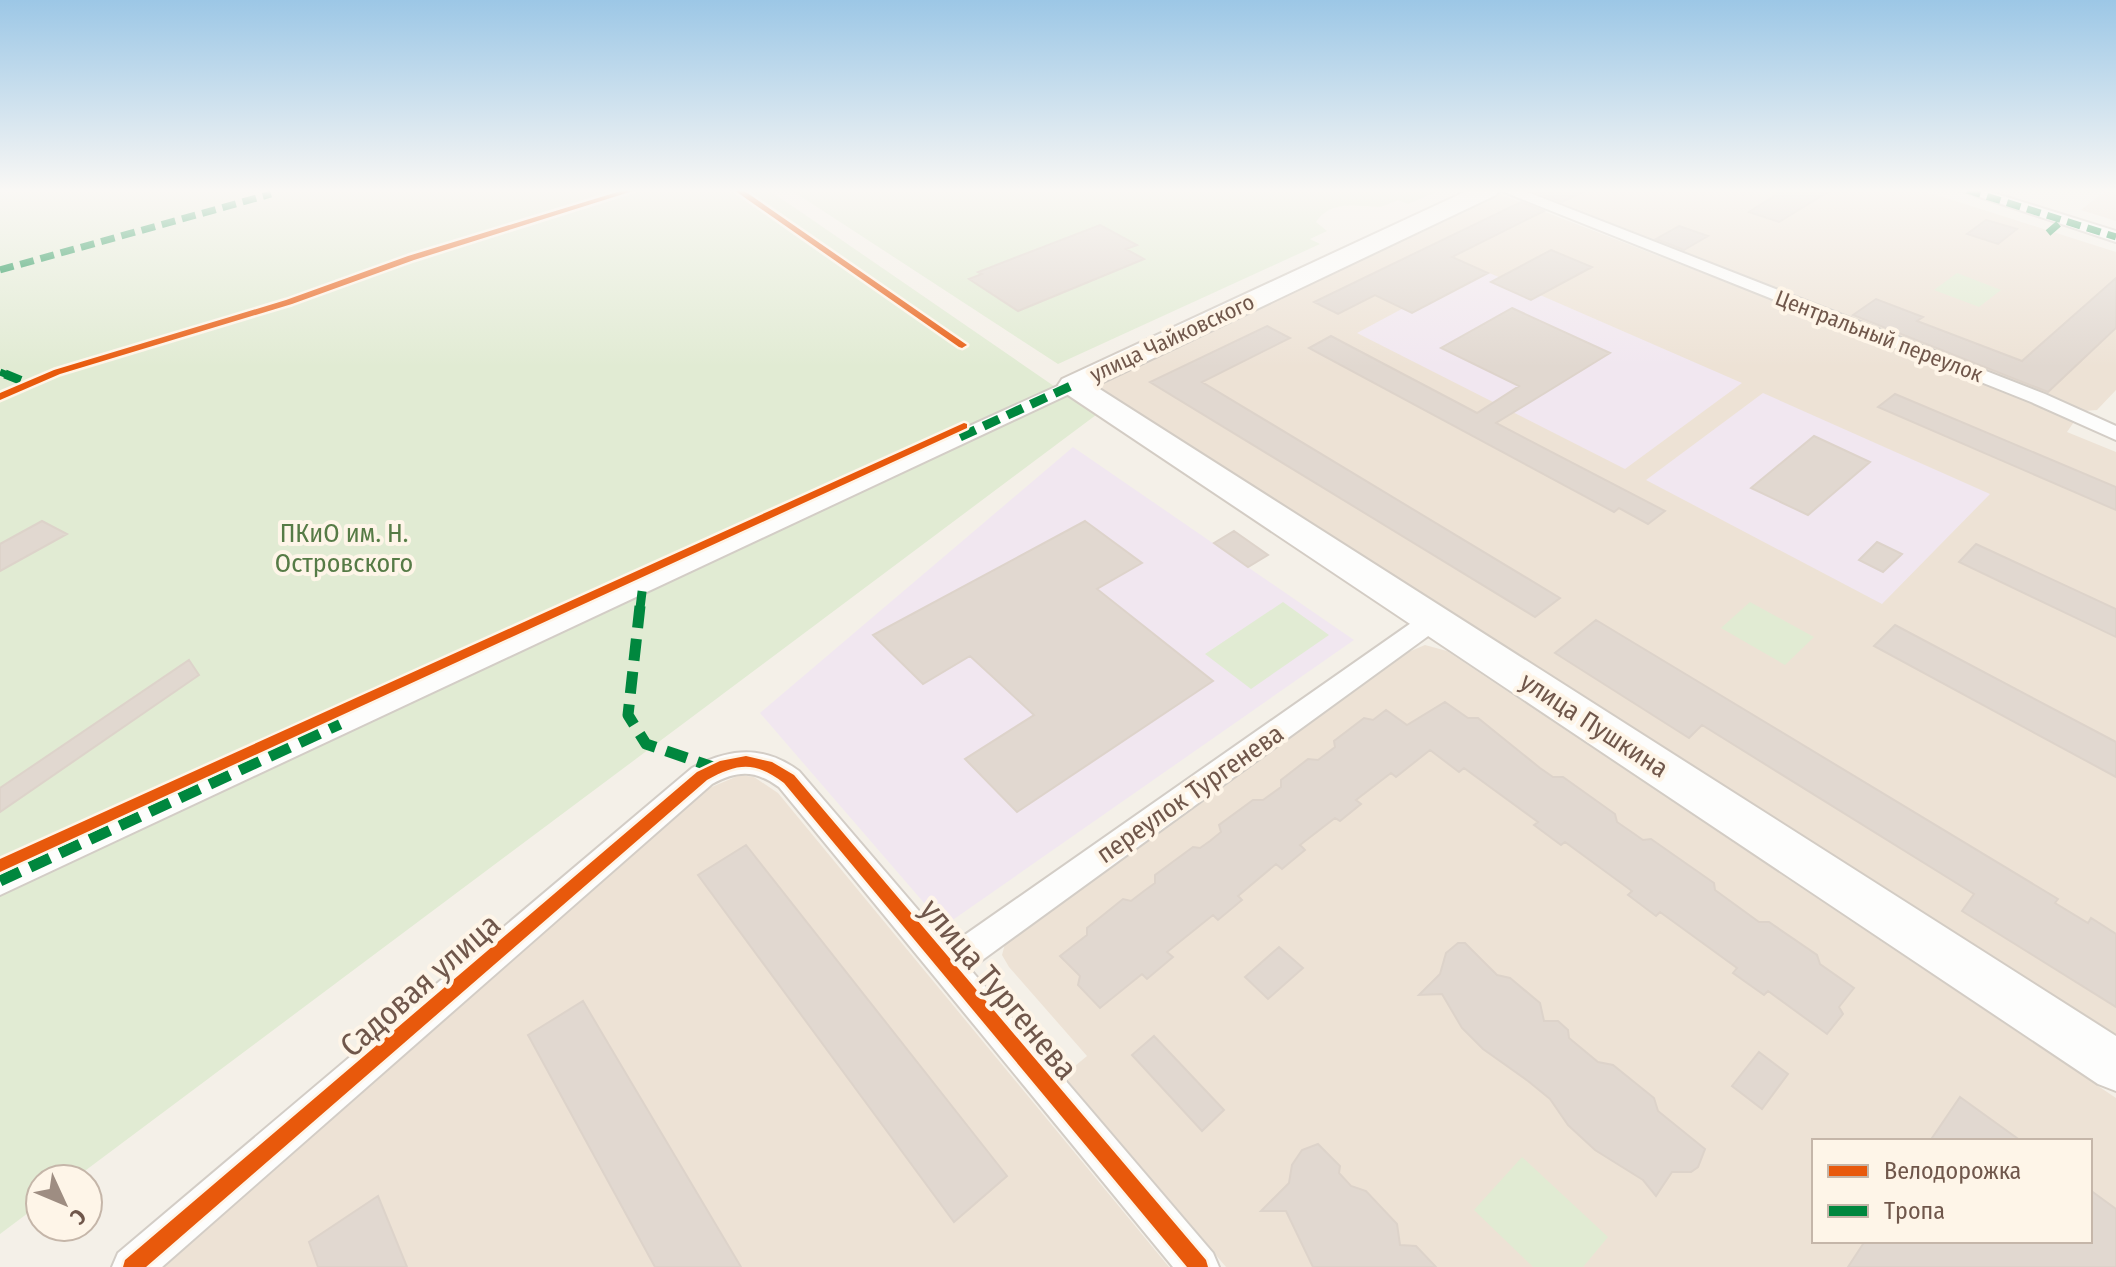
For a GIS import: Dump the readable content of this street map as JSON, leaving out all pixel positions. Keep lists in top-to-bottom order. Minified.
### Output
{"streets":{"main road":["улица Чайковского","улица Пушкина"],"street":["Центральный переулок","переулок Тургенева","Садовая улица","улица Тургенева"]},"crossings":[["улица Чайковского","улица Пушкина"],["улица Пушкина","переулок Тургенева"],["переулок Тургенева","улица Тургенева"],["Садовая улица","улица Тургенева"]],"parks":["ПКиО им. Н. Островского"],"legend":["Велодорожка","Тропа"],"north":"bottom right"}
